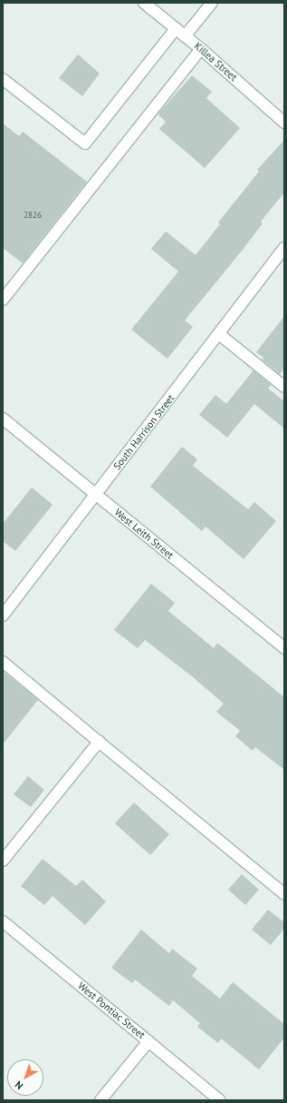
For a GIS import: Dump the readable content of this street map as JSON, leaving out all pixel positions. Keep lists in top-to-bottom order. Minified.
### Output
{"streets":{"street":["Killea Street","South Harrison Street","West Leith Street","West Pontiac Street"]},"crossings":[["South Harrison Street","West Leith Street"]],"house_numbers":["2826"],"north":"bottom left"}
